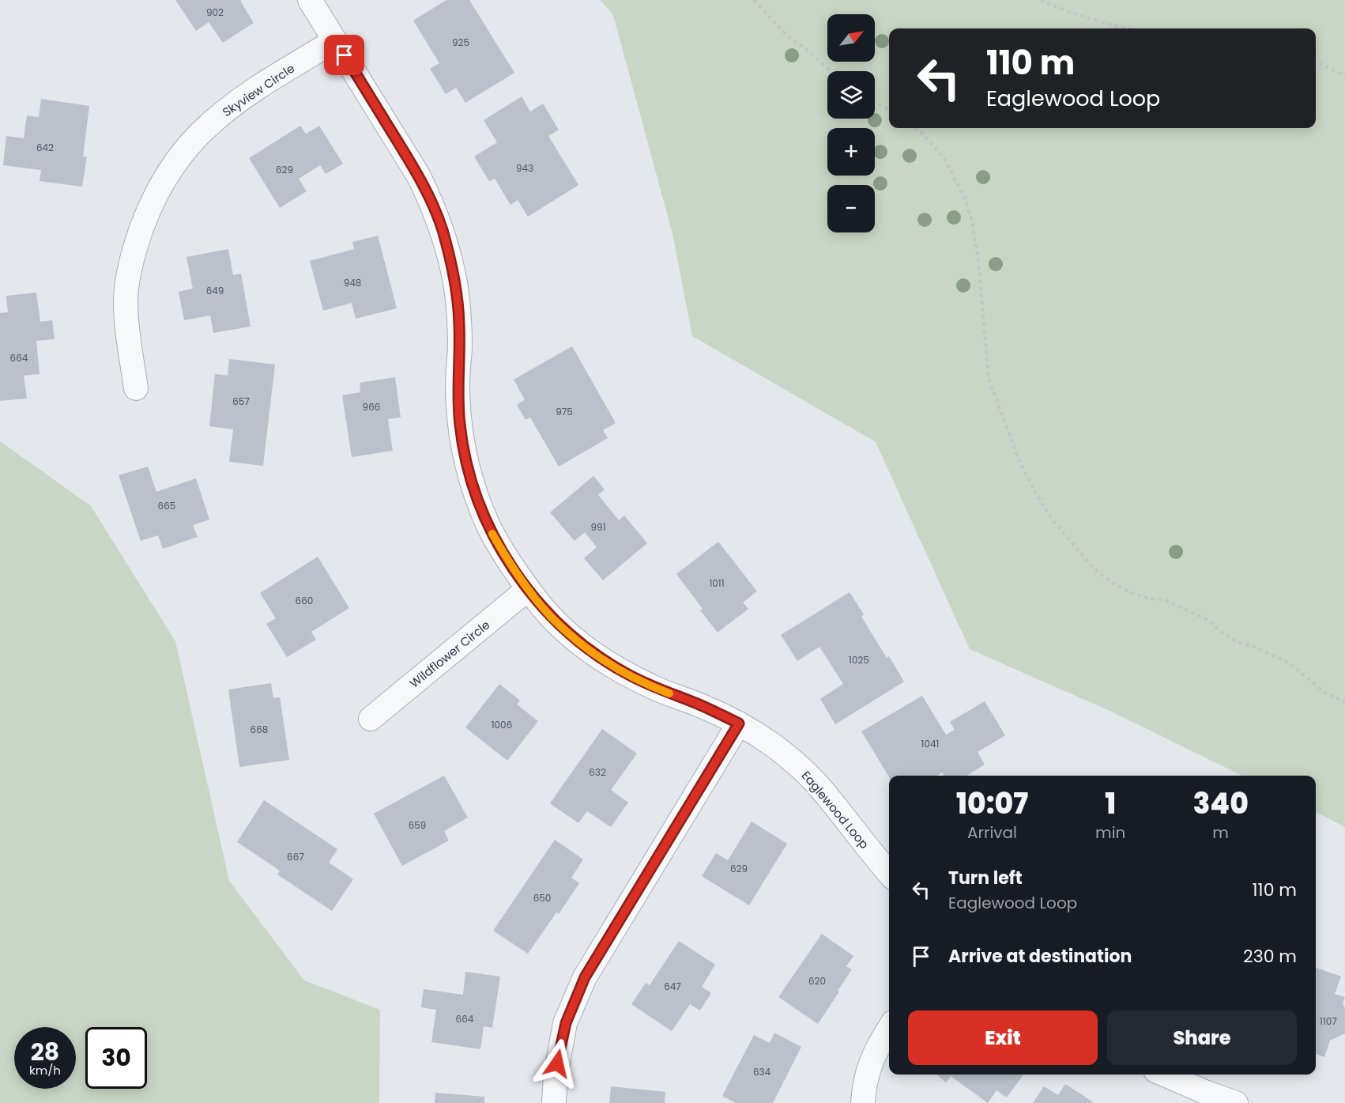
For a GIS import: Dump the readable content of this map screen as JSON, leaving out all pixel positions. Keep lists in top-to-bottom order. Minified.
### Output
{"streets":{"street":["Skyview Circle","Wildflower Circle","Eaglewood Loop"]},"crossings":[["Skyview Circle","Eaglewood Loop"],["Wildflower Circle","Eaglewood Loop"]],"house_numbers":["902","925","642","943","629","948","649","664","657","966","975","665","991","1011","660","1025","1006","668","1041","632","659","667","629","650","620","647","664","1107","634"],"north":"top right","page":{"map_buttons":["+","−"],"turn":["110 m","Eaglewood Loop"],"eta":["10:07","Arrival","1","min","340","m"],"list":[{"name":"Turn left","note":"Eaglewood Loop","value":"110 m"},{"name":"Arrive at destination","value":"230 m"}],"buttons":["Exit","Share"],"speed":"28 km/h","limit":"30"}}
